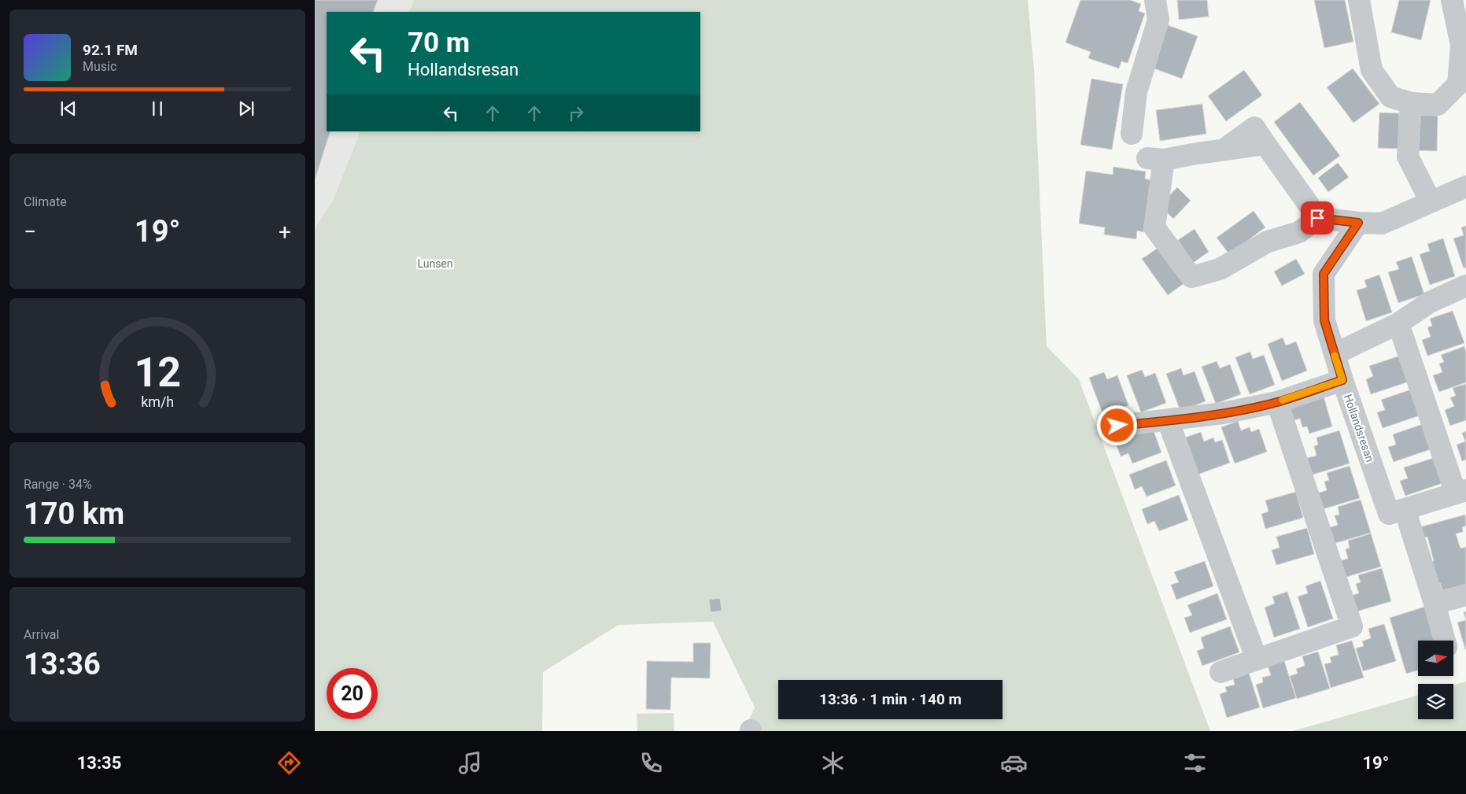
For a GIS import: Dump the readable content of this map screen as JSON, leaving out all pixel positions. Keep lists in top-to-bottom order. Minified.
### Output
{"streets":{"street":["Hollandsresan"]},"parks":["Lunsen"],"north":"right","page":{"turn":["70 m","Hollandsresan"],"song":["92.1 FM","Music"],"tile":["Climate",["Range · 34%","170 km"],["Arrival","13:36"]],"heat":["−","19°","+"],"limit":"20","trip":"13:36 · 1 min · 140 m","tabs":["13:35","19°"],"gauge":["12","km/h"]}}
